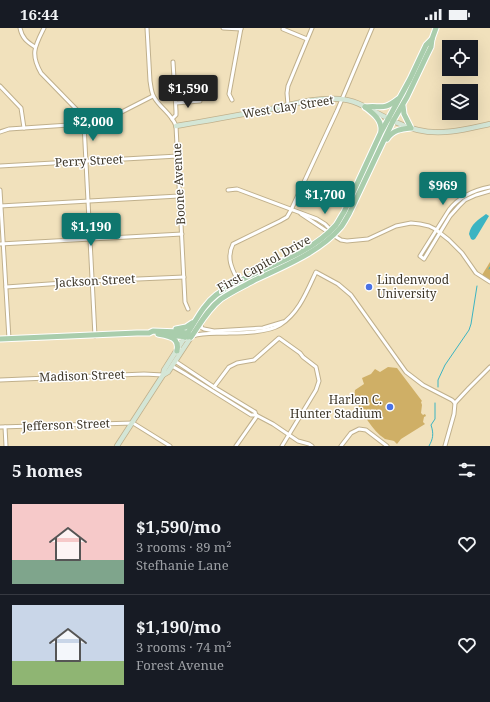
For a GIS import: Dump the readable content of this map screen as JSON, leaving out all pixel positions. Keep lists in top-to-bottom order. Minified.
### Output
{"streets":{"main road":["West Clay Street","First Capitol Drive"],"street":["Perry Street","Boone Avenue","Jackson Street","Madison Street","Jefferson Street"]},"crossings":[["West Clay Street","Boone Avenue"],["West Clay Street","First Capitol Drive"],["Perry Street","Boone Avenue"],["Boone Avenue","Jackson Street"]],"places":["Lindenwood University","Harlen C. Hunter Stadium"],"page":{"status":"16:44","price":["$1,590","$2,000","$969","$1,700","$1,190"],"heading":"5 homes","list":[{"name":"$1,590/mo","note":"3 rooms · 89 m² · Stefhanie Lane"},{"name":"$1,190/mo","note":"3 rooms · 74 m² · Forest Avenue"}]}}
